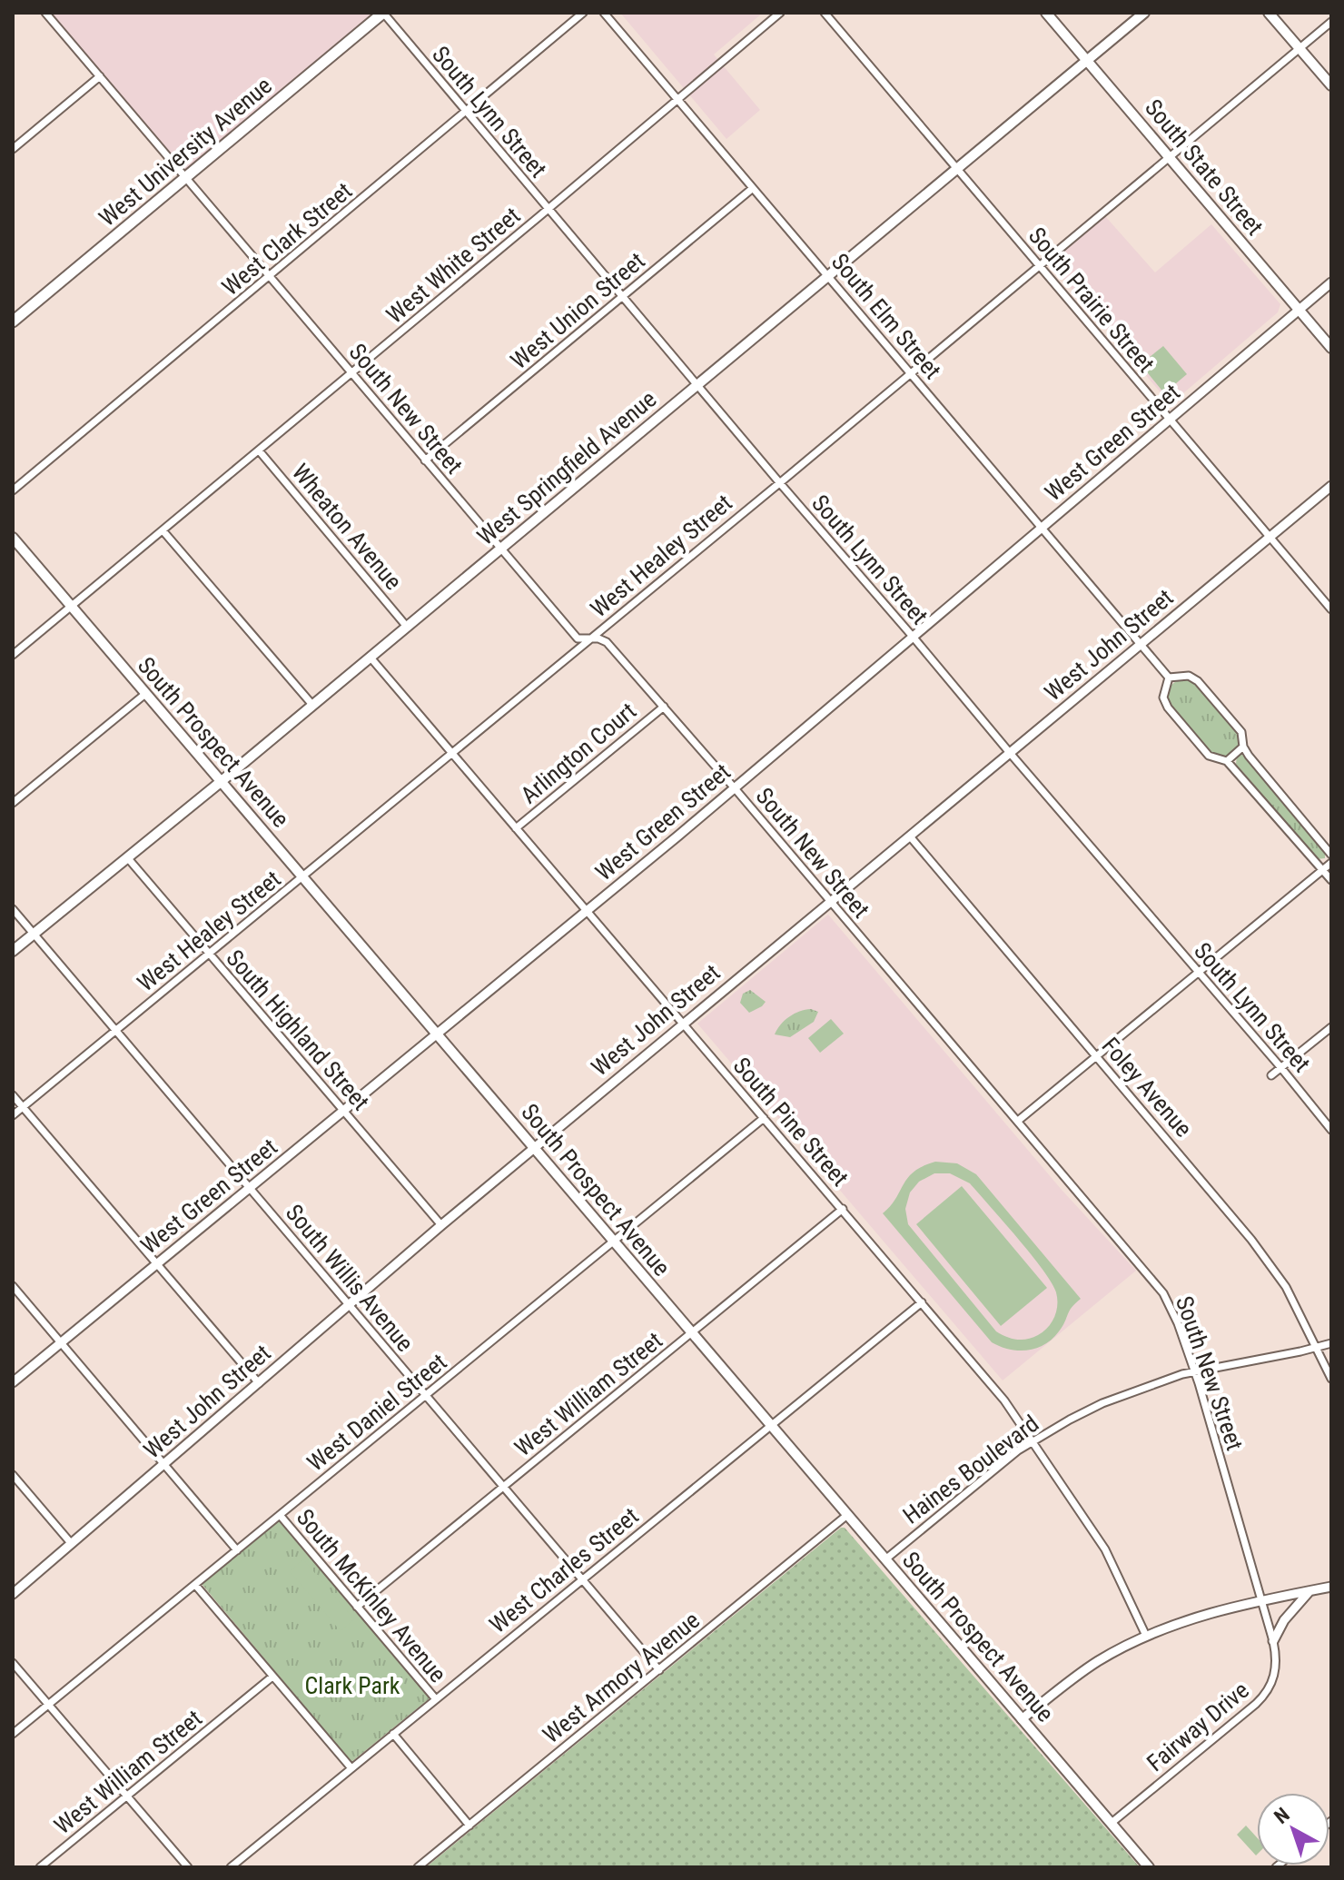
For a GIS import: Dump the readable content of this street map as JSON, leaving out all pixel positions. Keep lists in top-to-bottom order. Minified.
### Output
{"streets":{"main road":["West University Avenue","South State Street","West Springfield Avenue","South Prospect Avenue"],"street":["South Lynn Street","West Clark Street","West White Street","South Prairie Street","West Union Street","South Elm Street","South New Street","West Green Street","Wheaton Avenue","West Healey Street","West John Street","Arlington Court","South Highland Street","Foley Avenue","South Pine Street","South Willis Avenue","West William Street","West Daniel Street","Haines Boulevard","West Charles Street","South McKinley Avenue","West Armory Avenue","Fairway Drive"]},"crossings":[["South Lynn Street","West University Avenue"],["South Lynn Street","West Clark Street"],["South Lynn Street","West White Street"],["South Lynn Street","West Union Street"],["South Lynn Street","West Green Street"],["South Lynn Street","West Springfield Avenue"],["South Lynn Street","West Healey Street"],["South Lynn Street","West John Street"],["West University Avenue","South New Street"],["South State Street","West Green Street"],["South State Street","West Springfield Avenue"],["South State Street","West Healey Street"],["West Clark Street","South New Street"],["West White Street","South Elm Street"],["West White Street","South New Street"],["West White Street","Wheaton Avenue"],["West White Street","South Prospect Avenue"],["South Prairie Street","West Green Street"],["South Prairie Street","West Springfield Avenue"],["South Prairie Street","West Healey Street"],["South Prairie Street","West John Street"],["West Union Street","South Elm Street"],["West Union Street","South New Street"],["South Elm Street","West Green Street"],["South Elm Street","West Springfield Avenue"],["South Elm Street","West Healey Street"],["South Elm Street","West John Street"],["South New Street","West Green Street"],["South New Street","West Springfield Avenue"],["South New Street","West Healey Street"],["South New Street","West John Street"],["South New Street","Arlington Court"],["South New Street","Haines Boulevard"],["South New Street","Fairway Drive"],["West Green Street","South Prospect Avenue"],["West Green Street","South Highland Street"],["West Green Street","South Pine Street"],["West Green Street","South Willis Avenue"],["West Springfield Avenue","Wheaton Avenue"],["West Springfield Avenue","South Prospect Avenue"],["West Springfield Avenue","South Highland Street"],["West Springfield Avenue","South Pine Street"],["West Springfield Avenue","South Willis Avenue"],["West Healey Street","South Prospect Avenue"],["West Healey Street","South Highland Street"],["West Healey Street","South Pine Street"],["West Healey Street","South Willis Avenue"],["West John Street","South Prospect Avenue"],["West John Street","South Highland Street"],["West John Street","Foley Avenue"],["West John Street","South Pine Street"],["West John Street","South Willis Avenue"],["South Prospect Avenue","West William Street"],["South Prospect Avenue","West Daniel Street"],["South Prospect Avenue","Haines Boulevard"],["South Prospect Avenue","West Charles Street"],["South Prospect Avenue","West Armory Avenue"],["South Prospect Avenue","Fairway Drive"],["Arlington Court","South Pine Street"],["Foley Avenue","Haines Boulevard"],["South Pine Street","West William Street"],["South Pine Street","West Daniel Street"],["South Pine Street","Haines Boulevard"],["South Pine Street","West Charles Street"],["South Willis Avenue","West William Street"],["South Willis Avenue","West Daniel Street"],["South Willis Avenue","West Charles Street"],["South Willis Avenue","West Armory Avenue"],["West William Street","South McKinley Avenue"],["West Daniel Street","South McKinley Avenue"],["West Charles Street","South McKinley Avenue"]],"parks":["Clark Park"],"north":"top left"}
